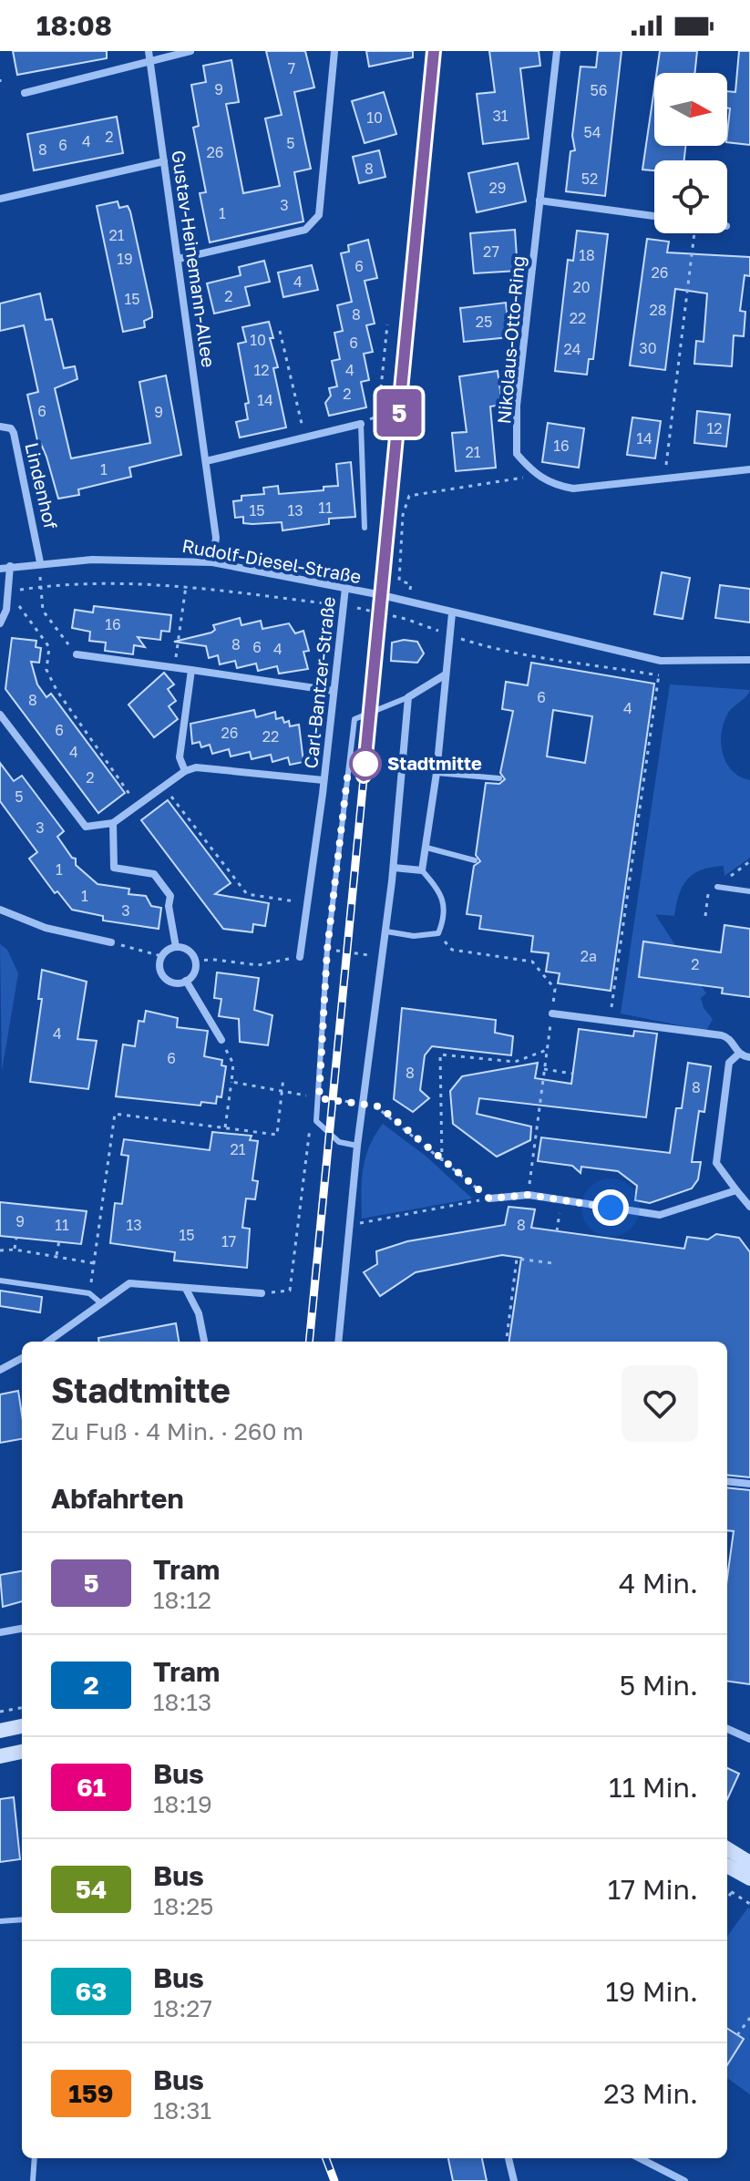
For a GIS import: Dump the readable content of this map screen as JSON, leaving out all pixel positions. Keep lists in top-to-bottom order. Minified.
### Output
{"streets":{"street":["Gustav-Heinemann-Allee","Nikolaus-Otto-Ring","Lindenhof","Rudolf-Diesel-Straße","Carl-Bantzer-Straße"]},"crossings":[["Gustav-Heinemann-Allee","Rudolf-Diesel-Straße"],["Lindenhof","Rudolf-Diesel-Straße"],["Rudolf-Diesel-Straße","Carl-Bantzer-Straße"]],"places":["Stadtmitte"],"lines":["tram line 5"],"house_numbers":["7","9","56","31","10","54","2","4","5","6","8","26","8","52","29","3","1","21","27","18","19","6","26","4","20","2","15","28","8","22","25","10","6","30","24","12","4","2","14","6","9","12","14","16","21","1","11","15","13","16","8","6","4","6","8","4","6","26","22","4","2","5","3","1","1","3","2a","2","4","6","8","8","21","9","11","13","8","15","17"],"north":"right","page":{"status":"18:08","on_map":"5","heading":[["Stadtmitte","Zu Fuß · 4 Min. · 260 m"],"Abfahrten"],"list":[{"mark":"5","name":"Tram","note":"18:12","value":"4 Min."},{"mark":"2","name":"Tram","note":"18:13","value":"5 Min."},{"mark":"61","name":"Bus","note":"18:19","value":"11 Min."},{"mark":"54","name":"Bus","note":"18:25","value":"17 Min."},{"mark":"63","name":"Bus","note":"18:27","value":"19 Min."},{"mark":"159","name":"Bus","note":"18:31","value":"23 Min."}]}}
